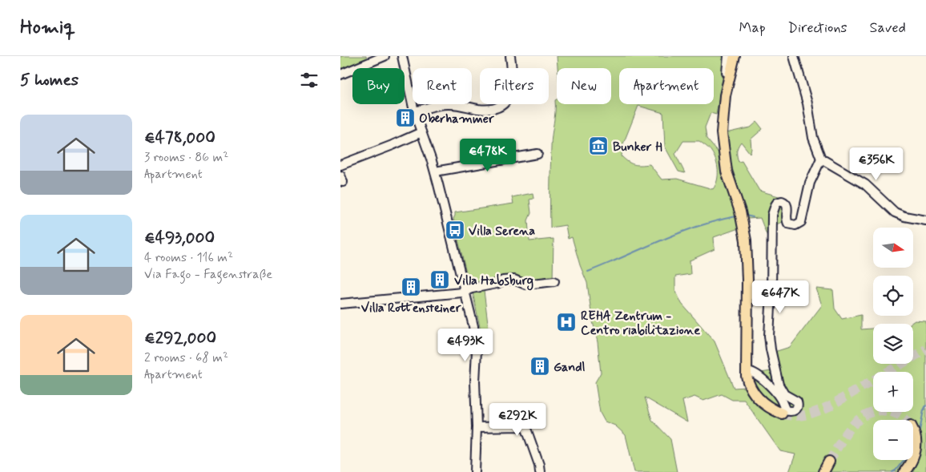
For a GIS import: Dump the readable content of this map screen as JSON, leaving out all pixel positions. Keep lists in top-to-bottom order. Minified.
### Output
{"places":{"building":["Oberhammer","Villa Habsburg","Villa Rottensteiner","Gandl"],"museum":["Bunker H"],"bus stop":["Villa Serena"],"hospital":["REHA Zentrum - Centro riabilitazione"]},"north":"right","page":{"header":"Homiq","nav":["Map","Directions","Saved"],"heading":"5 homes","chip":["Buy","Rent","Filters","New","Apartment"],"list":[{"name":"€478,000","note":"3 rooms · 86 m² · Apartment"},{"name":"€493,000","note":"4 rooms · 116 m² · Via Fago - Fagenstraße"},{"name":"€292,000","note":"2 rooms · 68 m² · Apartment"}],"price":["€478K","€356K","€647K","€493K","€292K"],"map_buttons":["+","−"]}}
